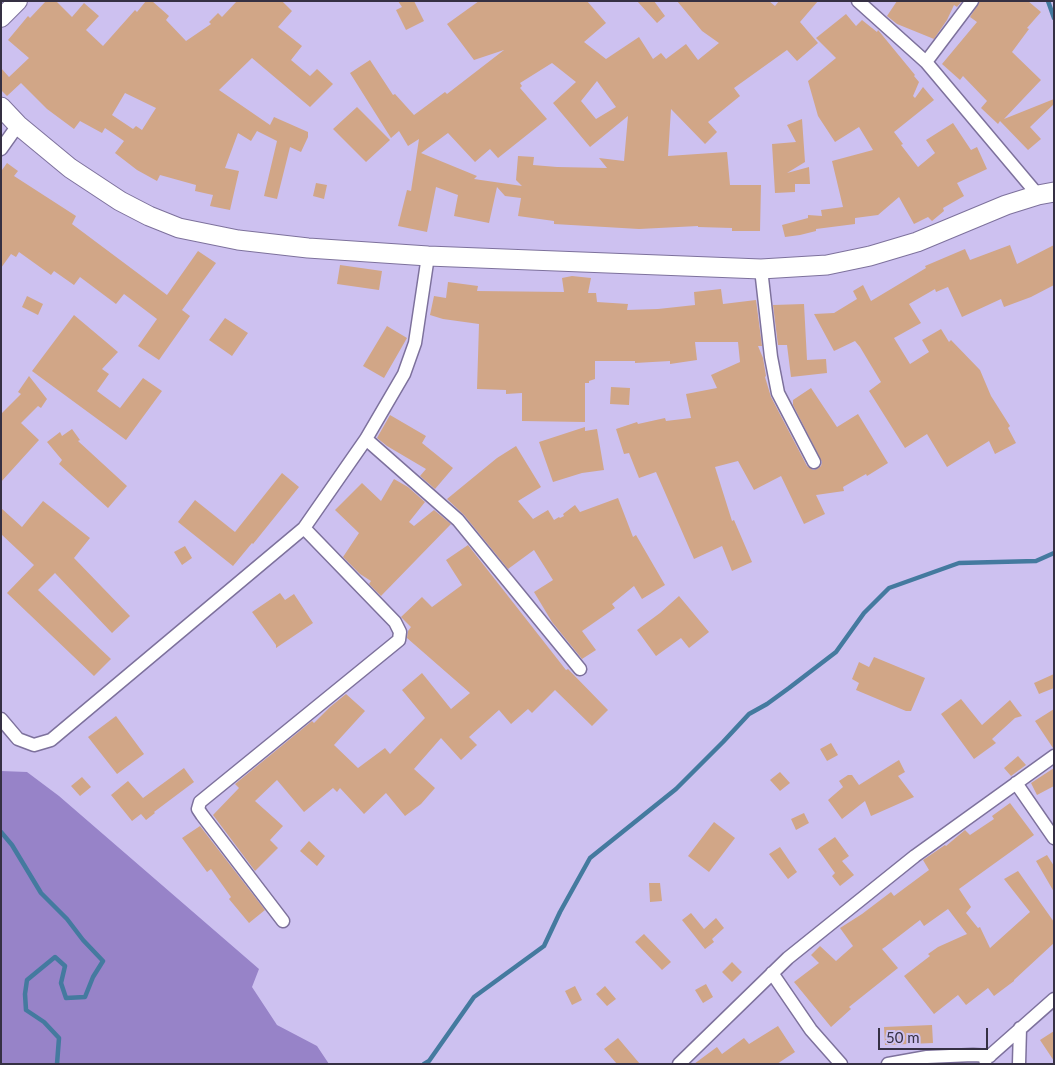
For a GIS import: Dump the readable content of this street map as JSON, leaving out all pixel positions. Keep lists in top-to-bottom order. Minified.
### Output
{"scale_bar":"50 m"}
